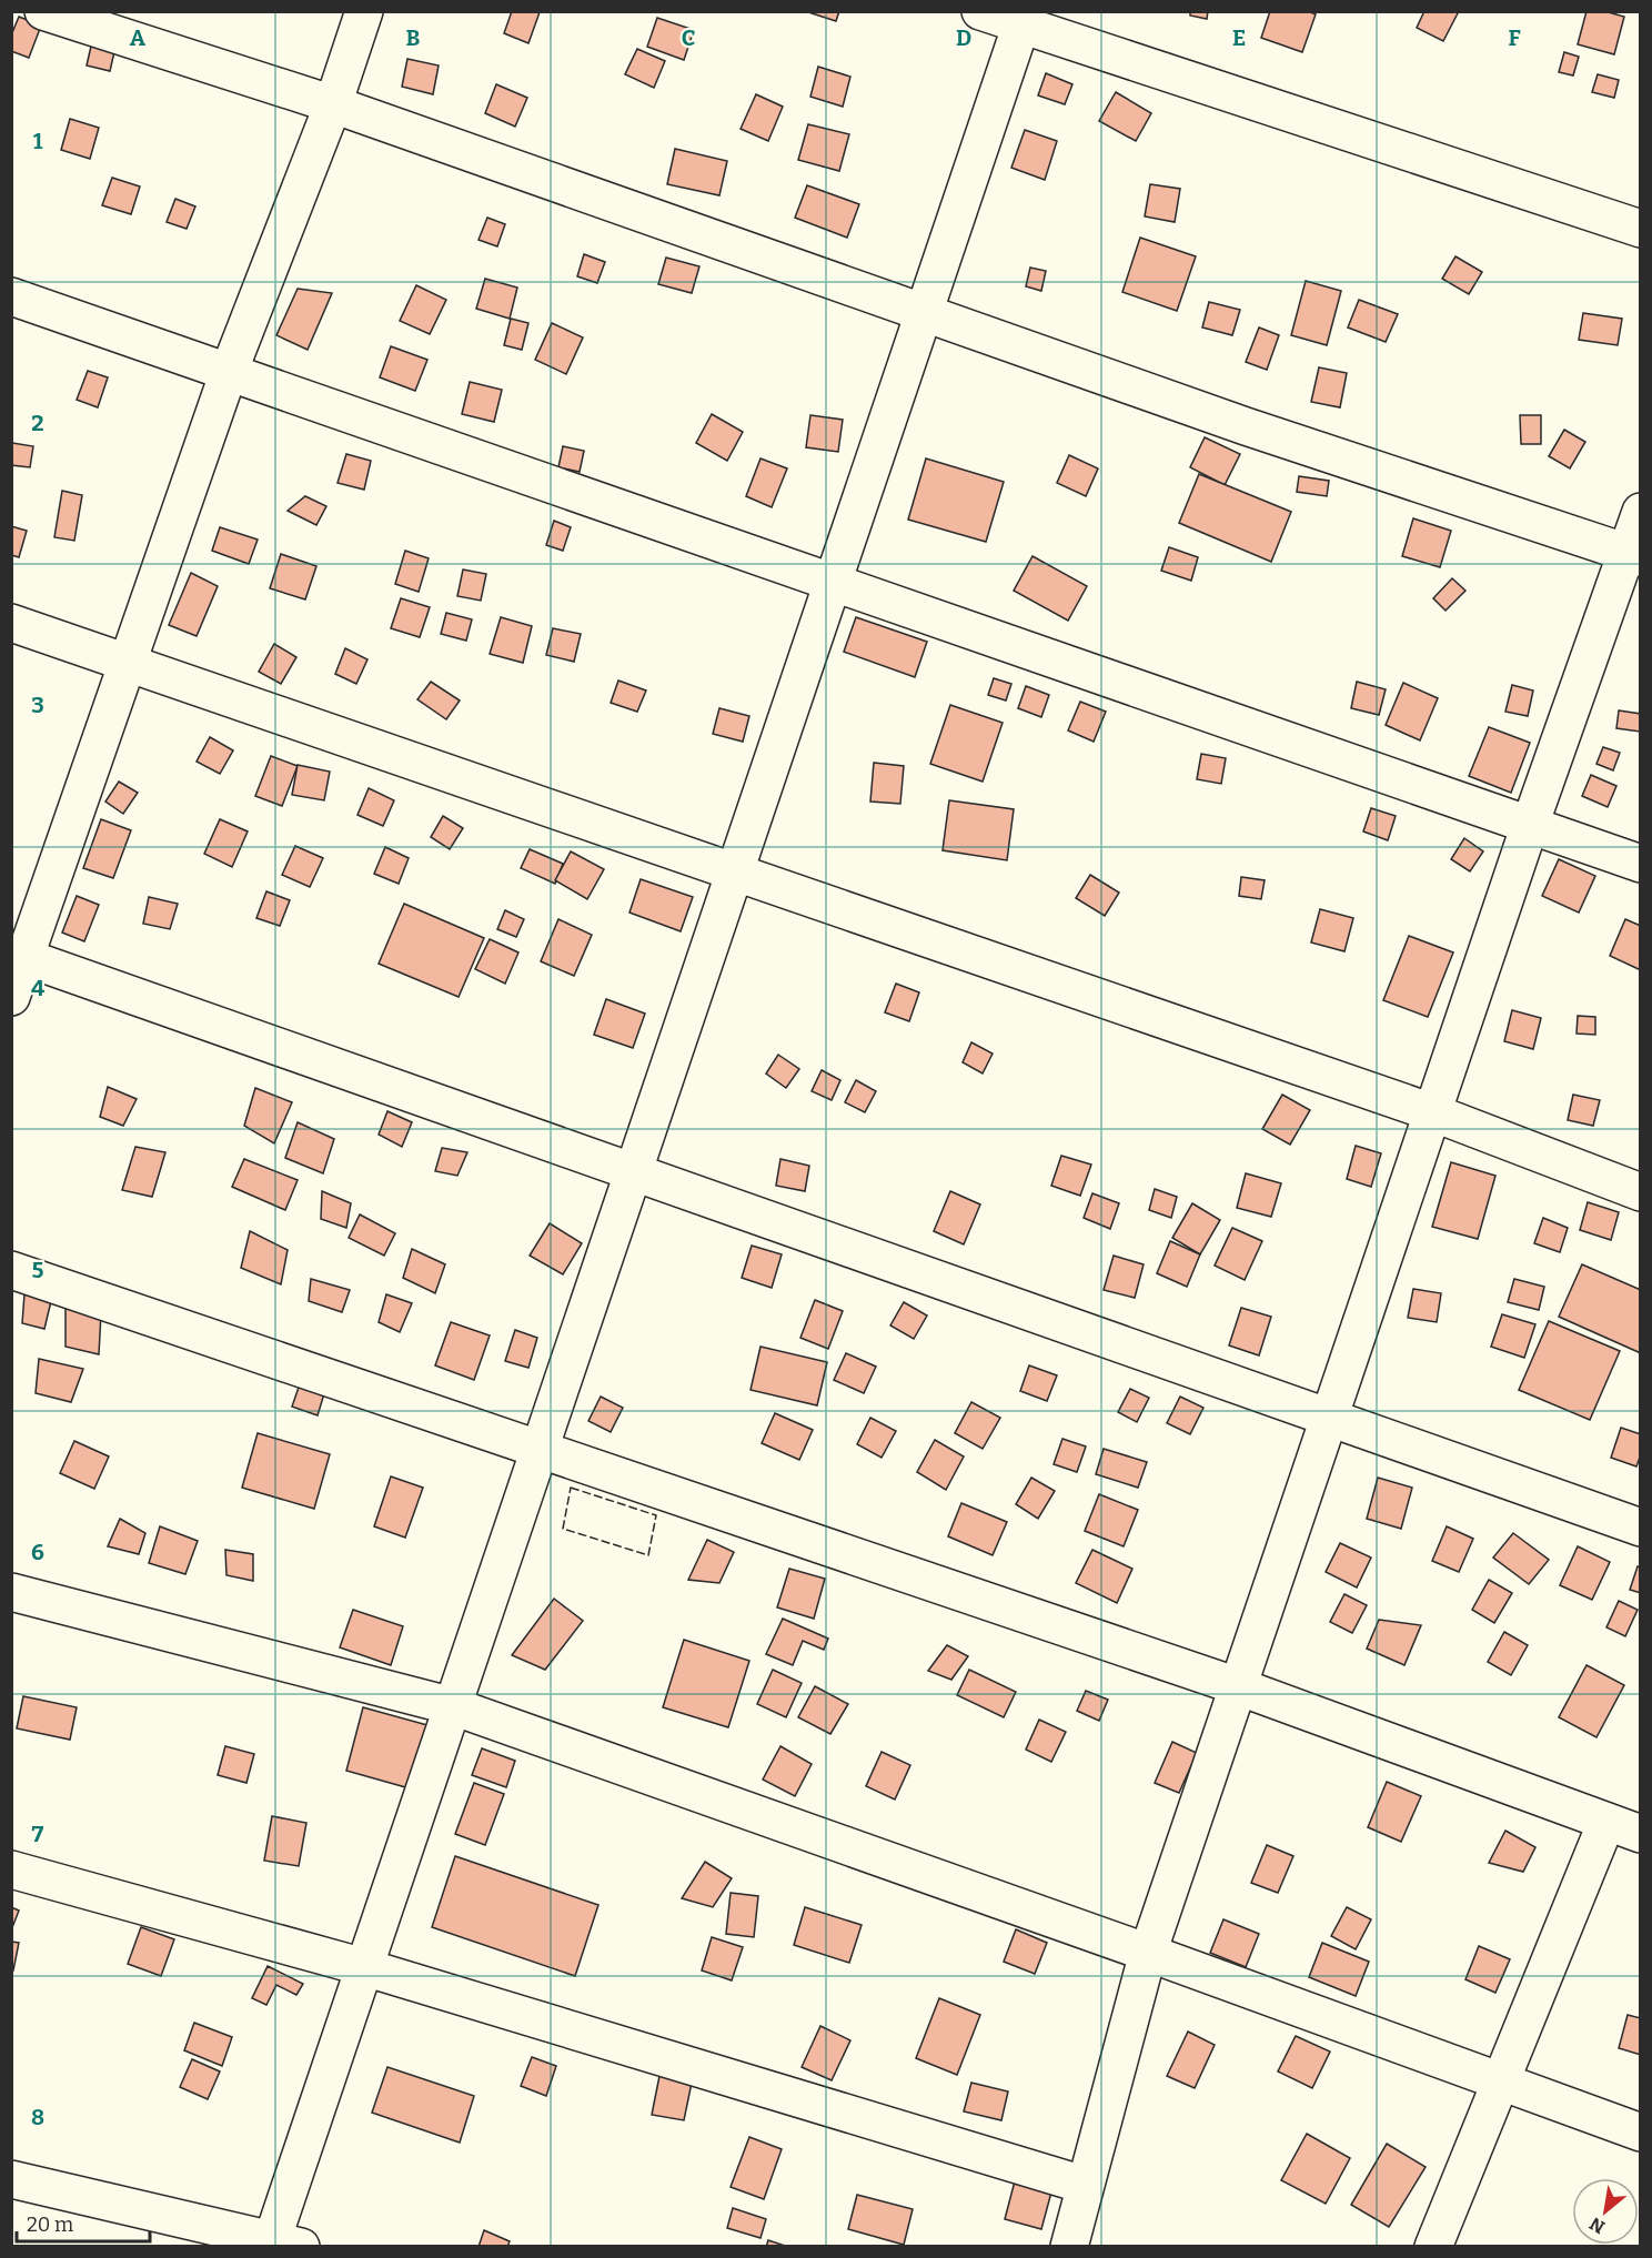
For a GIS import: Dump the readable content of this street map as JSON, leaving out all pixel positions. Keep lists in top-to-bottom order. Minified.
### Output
{"scale_bar":"20 m","north":"bottom left","grid":{"columns":["A","B","C","D","E","F"],"rows":["1","2","3","4","5","6","7","8"]}}
